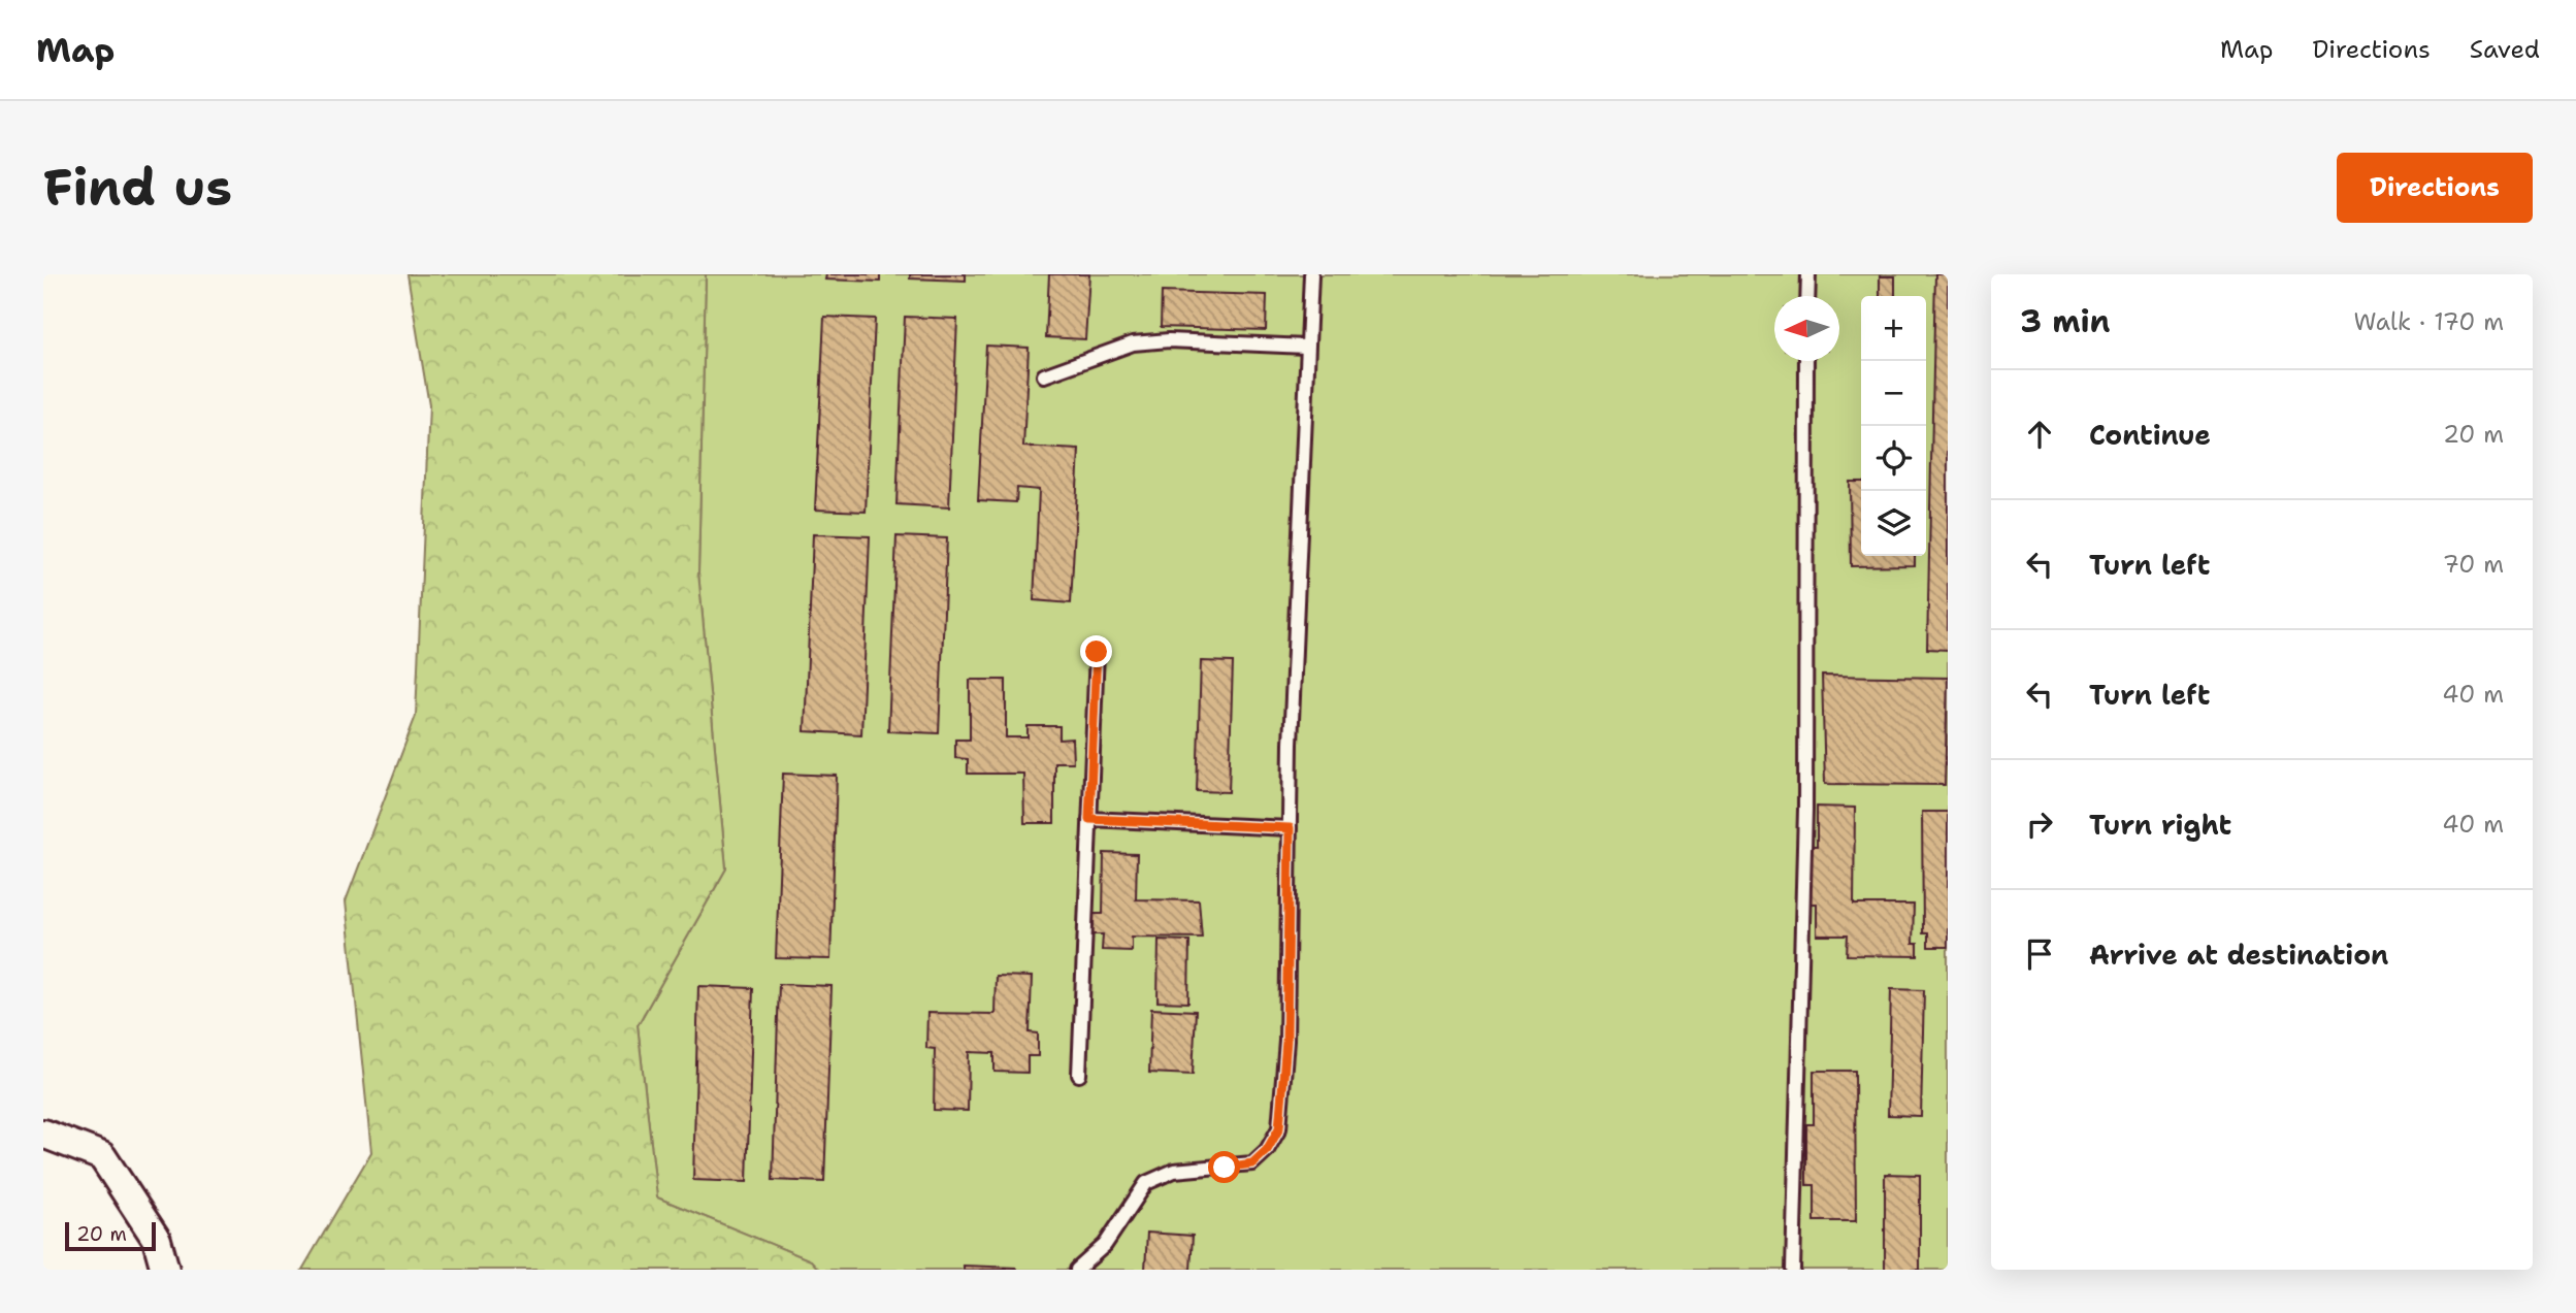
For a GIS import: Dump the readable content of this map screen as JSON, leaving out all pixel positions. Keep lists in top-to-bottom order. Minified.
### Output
{"scale_bar":"20 m","north":"left","page":{"header":"Map","nav":["Map","Directions","Saved"],"buttons":"Directions","title":"Find us","heading":["3 min","Walk · 170 m"],"map_buttons":["+","−"],"list":[["Continue","20 m"],["Turn left","70 m"],["Turn left","40 m"],["Turn right","40 m"],"Arrive at destination"],"scale":"20 m"}}
